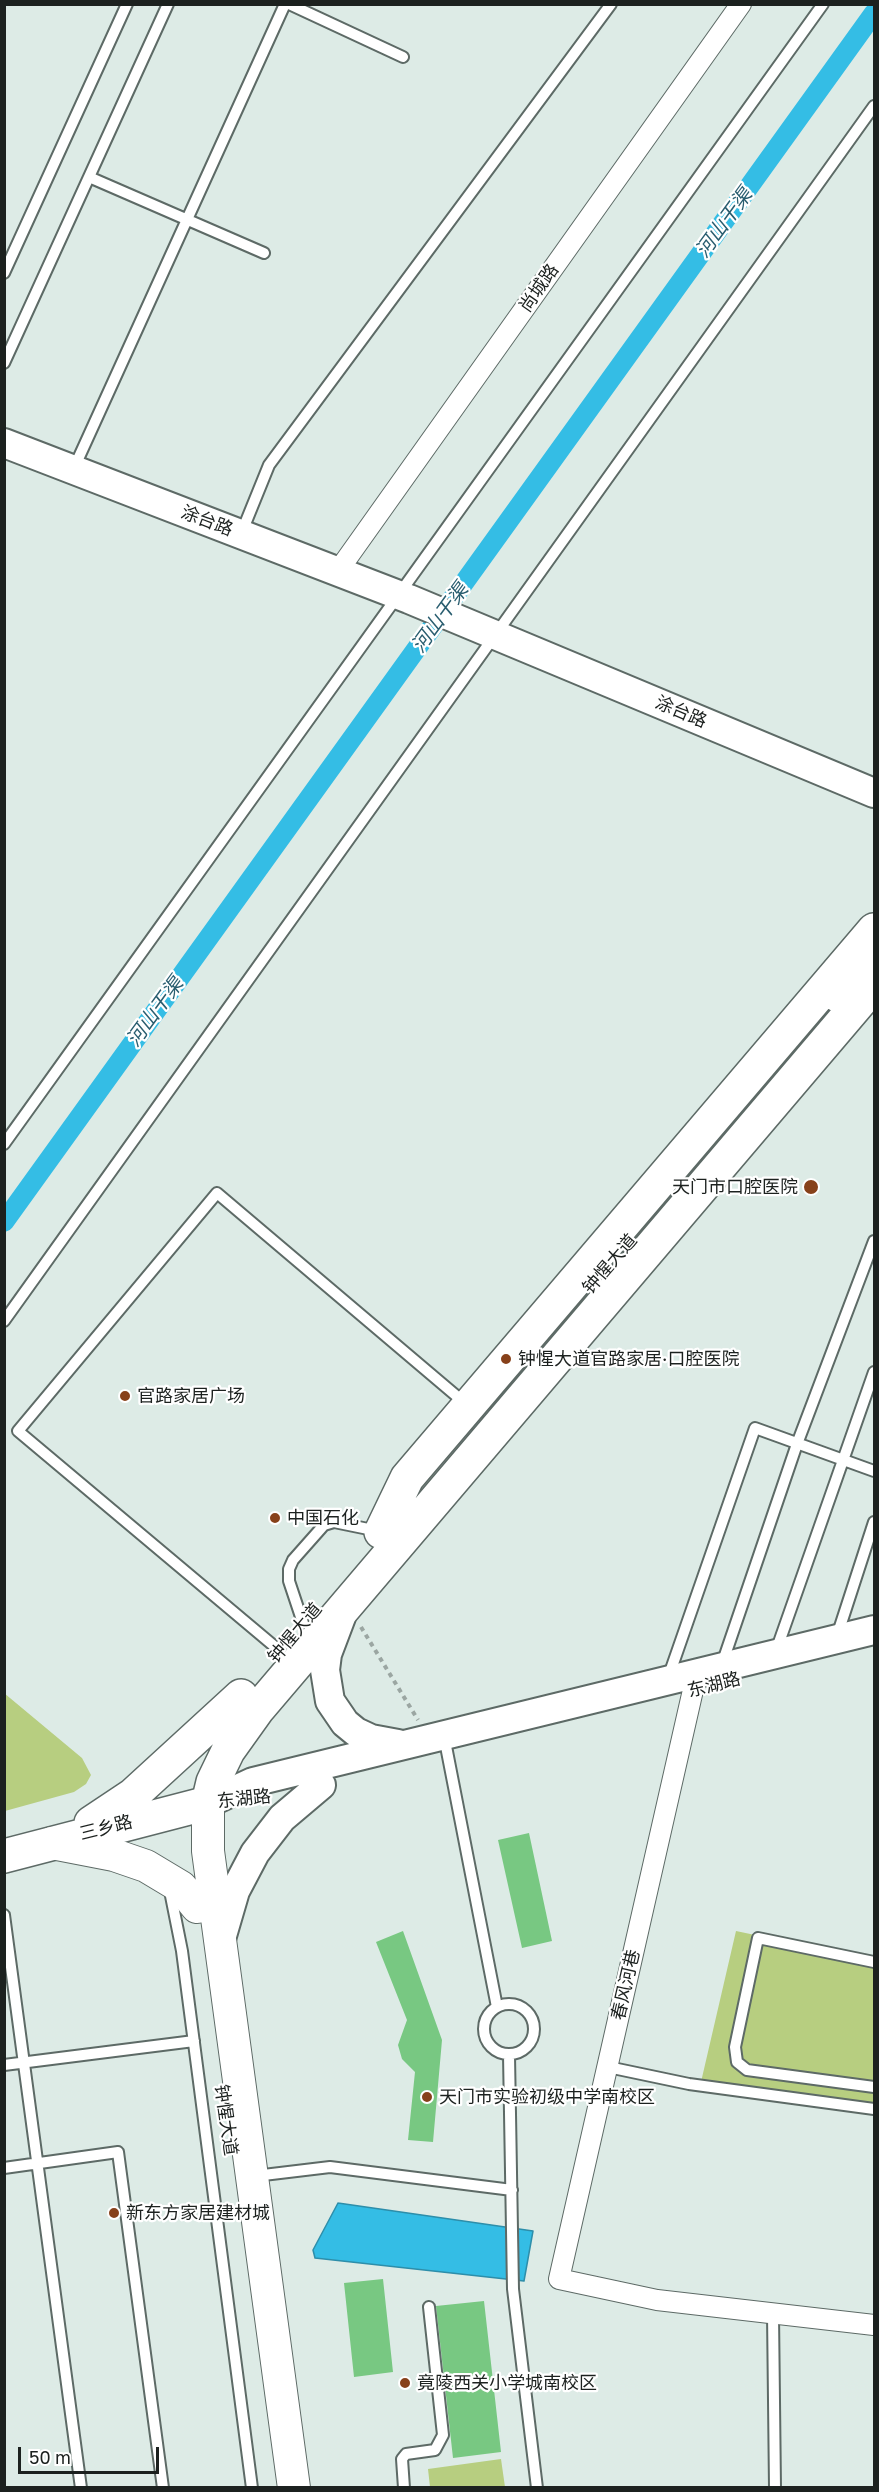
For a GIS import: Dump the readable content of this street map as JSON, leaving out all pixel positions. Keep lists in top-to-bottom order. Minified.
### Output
{"streets":{"highway":["钟惺大道","三乡路"],"main road":["涂台路","东湖路"],"street":["尚城路","春风河巷"]},"crossings":[["尚城路","涂台路"],["钟惺大道","东湖路"],["钟惺大道","三乡路"],["东湖路","三乡路"],["东湖路","春风河巷"]],"water":["河山干渠"],"places":["天门市口腔医院","钟惺大道官路家居·口腔医院","官路家居广场","中国石化","天门市实验初级中学南校区","新东方家居建材城","竟陵西关小学城南校区"],"scale_bar":"50 m"}
